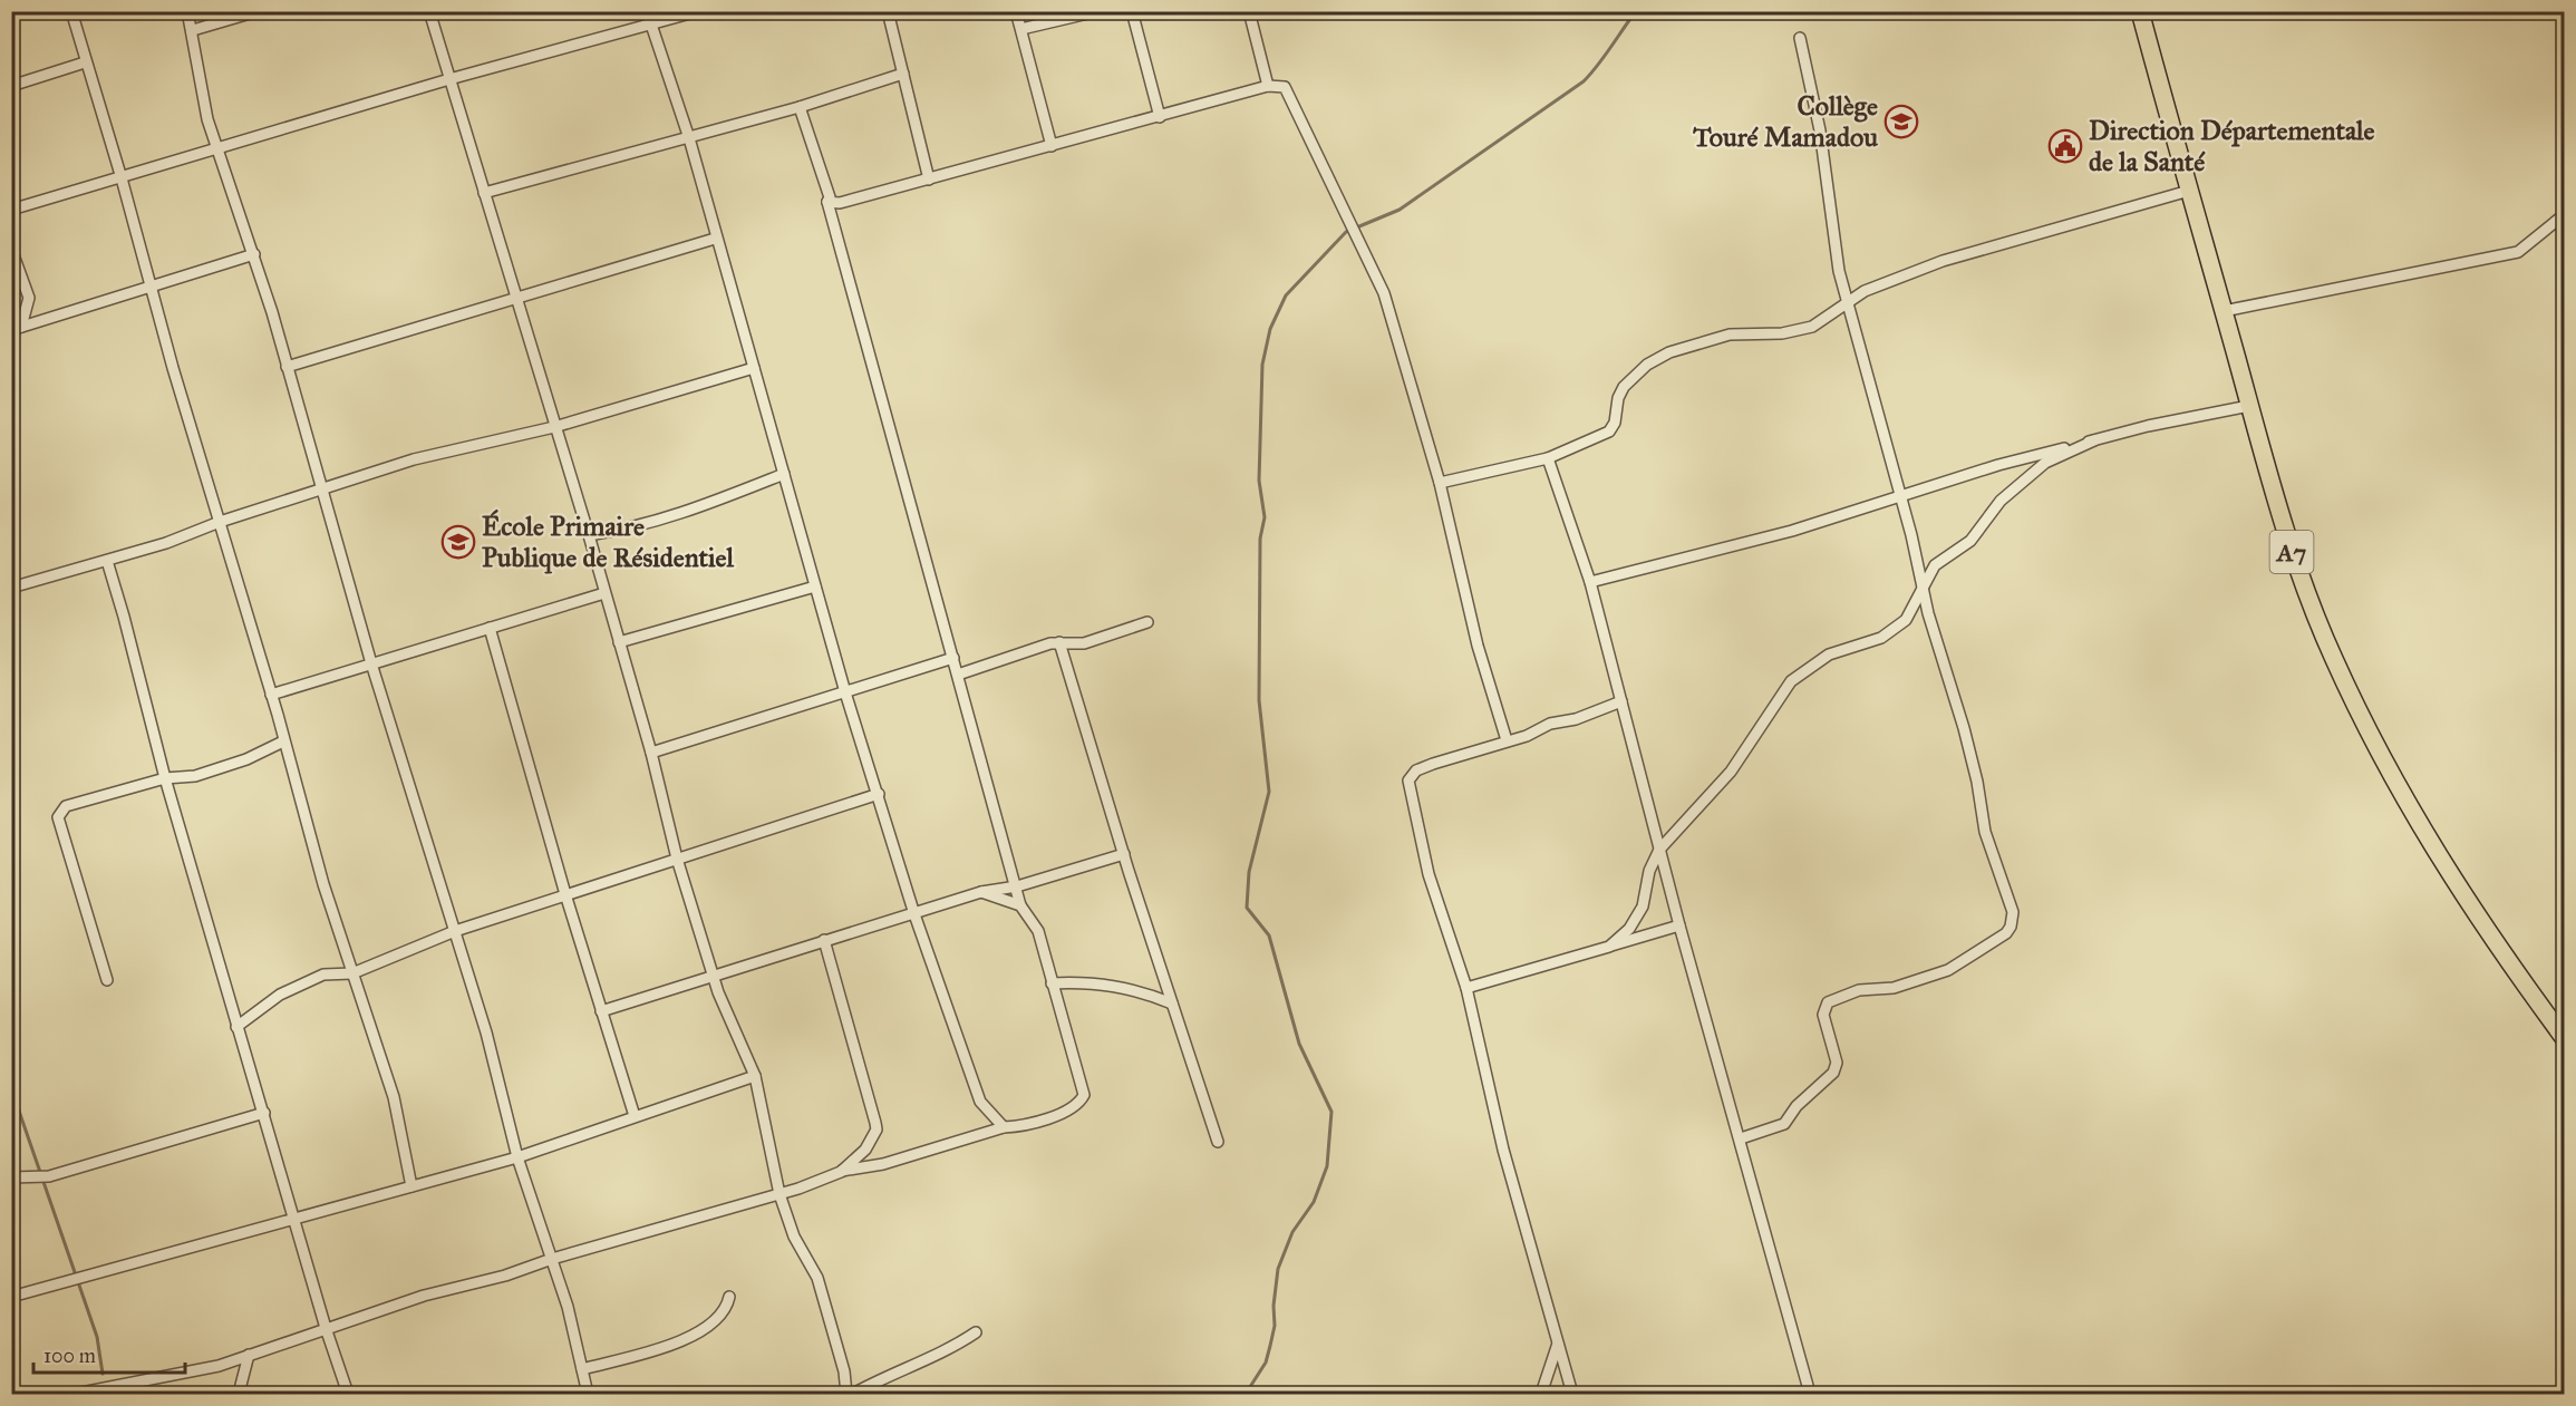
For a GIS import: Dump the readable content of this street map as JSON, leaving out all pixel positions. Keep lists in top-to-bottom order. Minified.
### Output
{"streets":{"highway":["A7"]},"places":{"school or university":["Collège Touré Mamadou","École Primaire Publique de Résidentiel"],"public building":["Direction Départementale de la Santé"]},"scale_bar":"100 m"}
